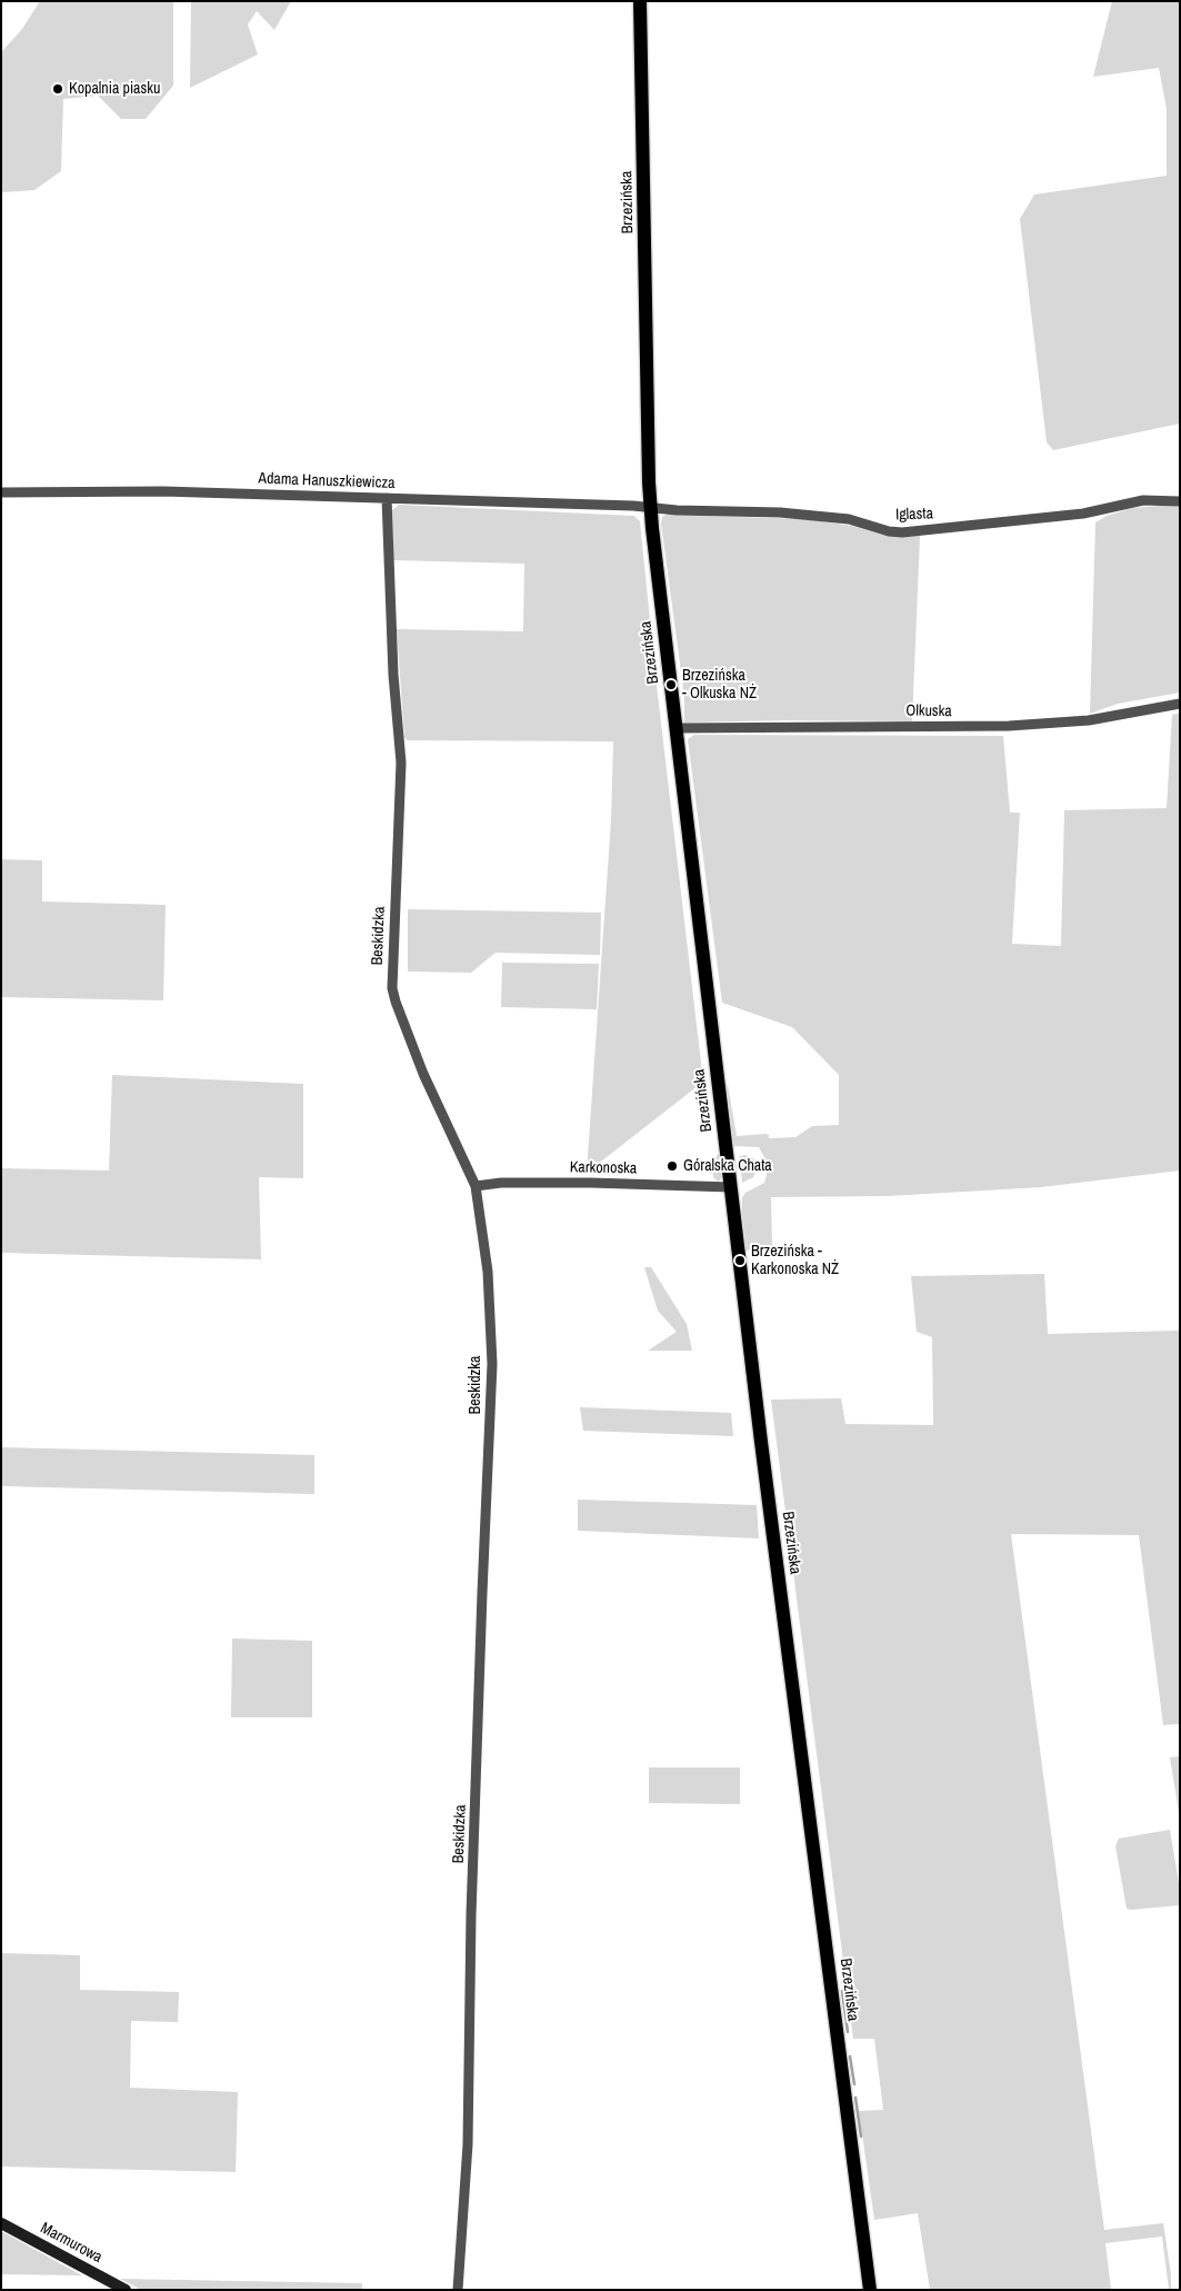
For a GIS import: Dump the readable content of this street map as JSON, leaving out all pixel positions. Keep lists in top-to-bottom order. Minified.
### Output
{"streets":{"main road":["Brzezińska"],"street":["Adama Hanuszkiewicza","Iglasta","Olkuska","Beskidzka","Karkonoska","Marmurowa"]},"crossings":[["Brzezińska","Adama Hanuszkiewicza"],["Brzezińska","Iglasta"],["Brzezińska","Olkuska"],["Brzezińska","Karkonoska"],["Adama Hanuszkiewicza","Iglasta"],["Adama Hanuszkiewicza","Beskidzka"],["Beskidzka","Karkonoska"]],"places":["Kopalnia piasku","Brzezińska - Olkuska NŻ","Góralska Chata","Brzezińska - Karkonoska NŻ"]}
